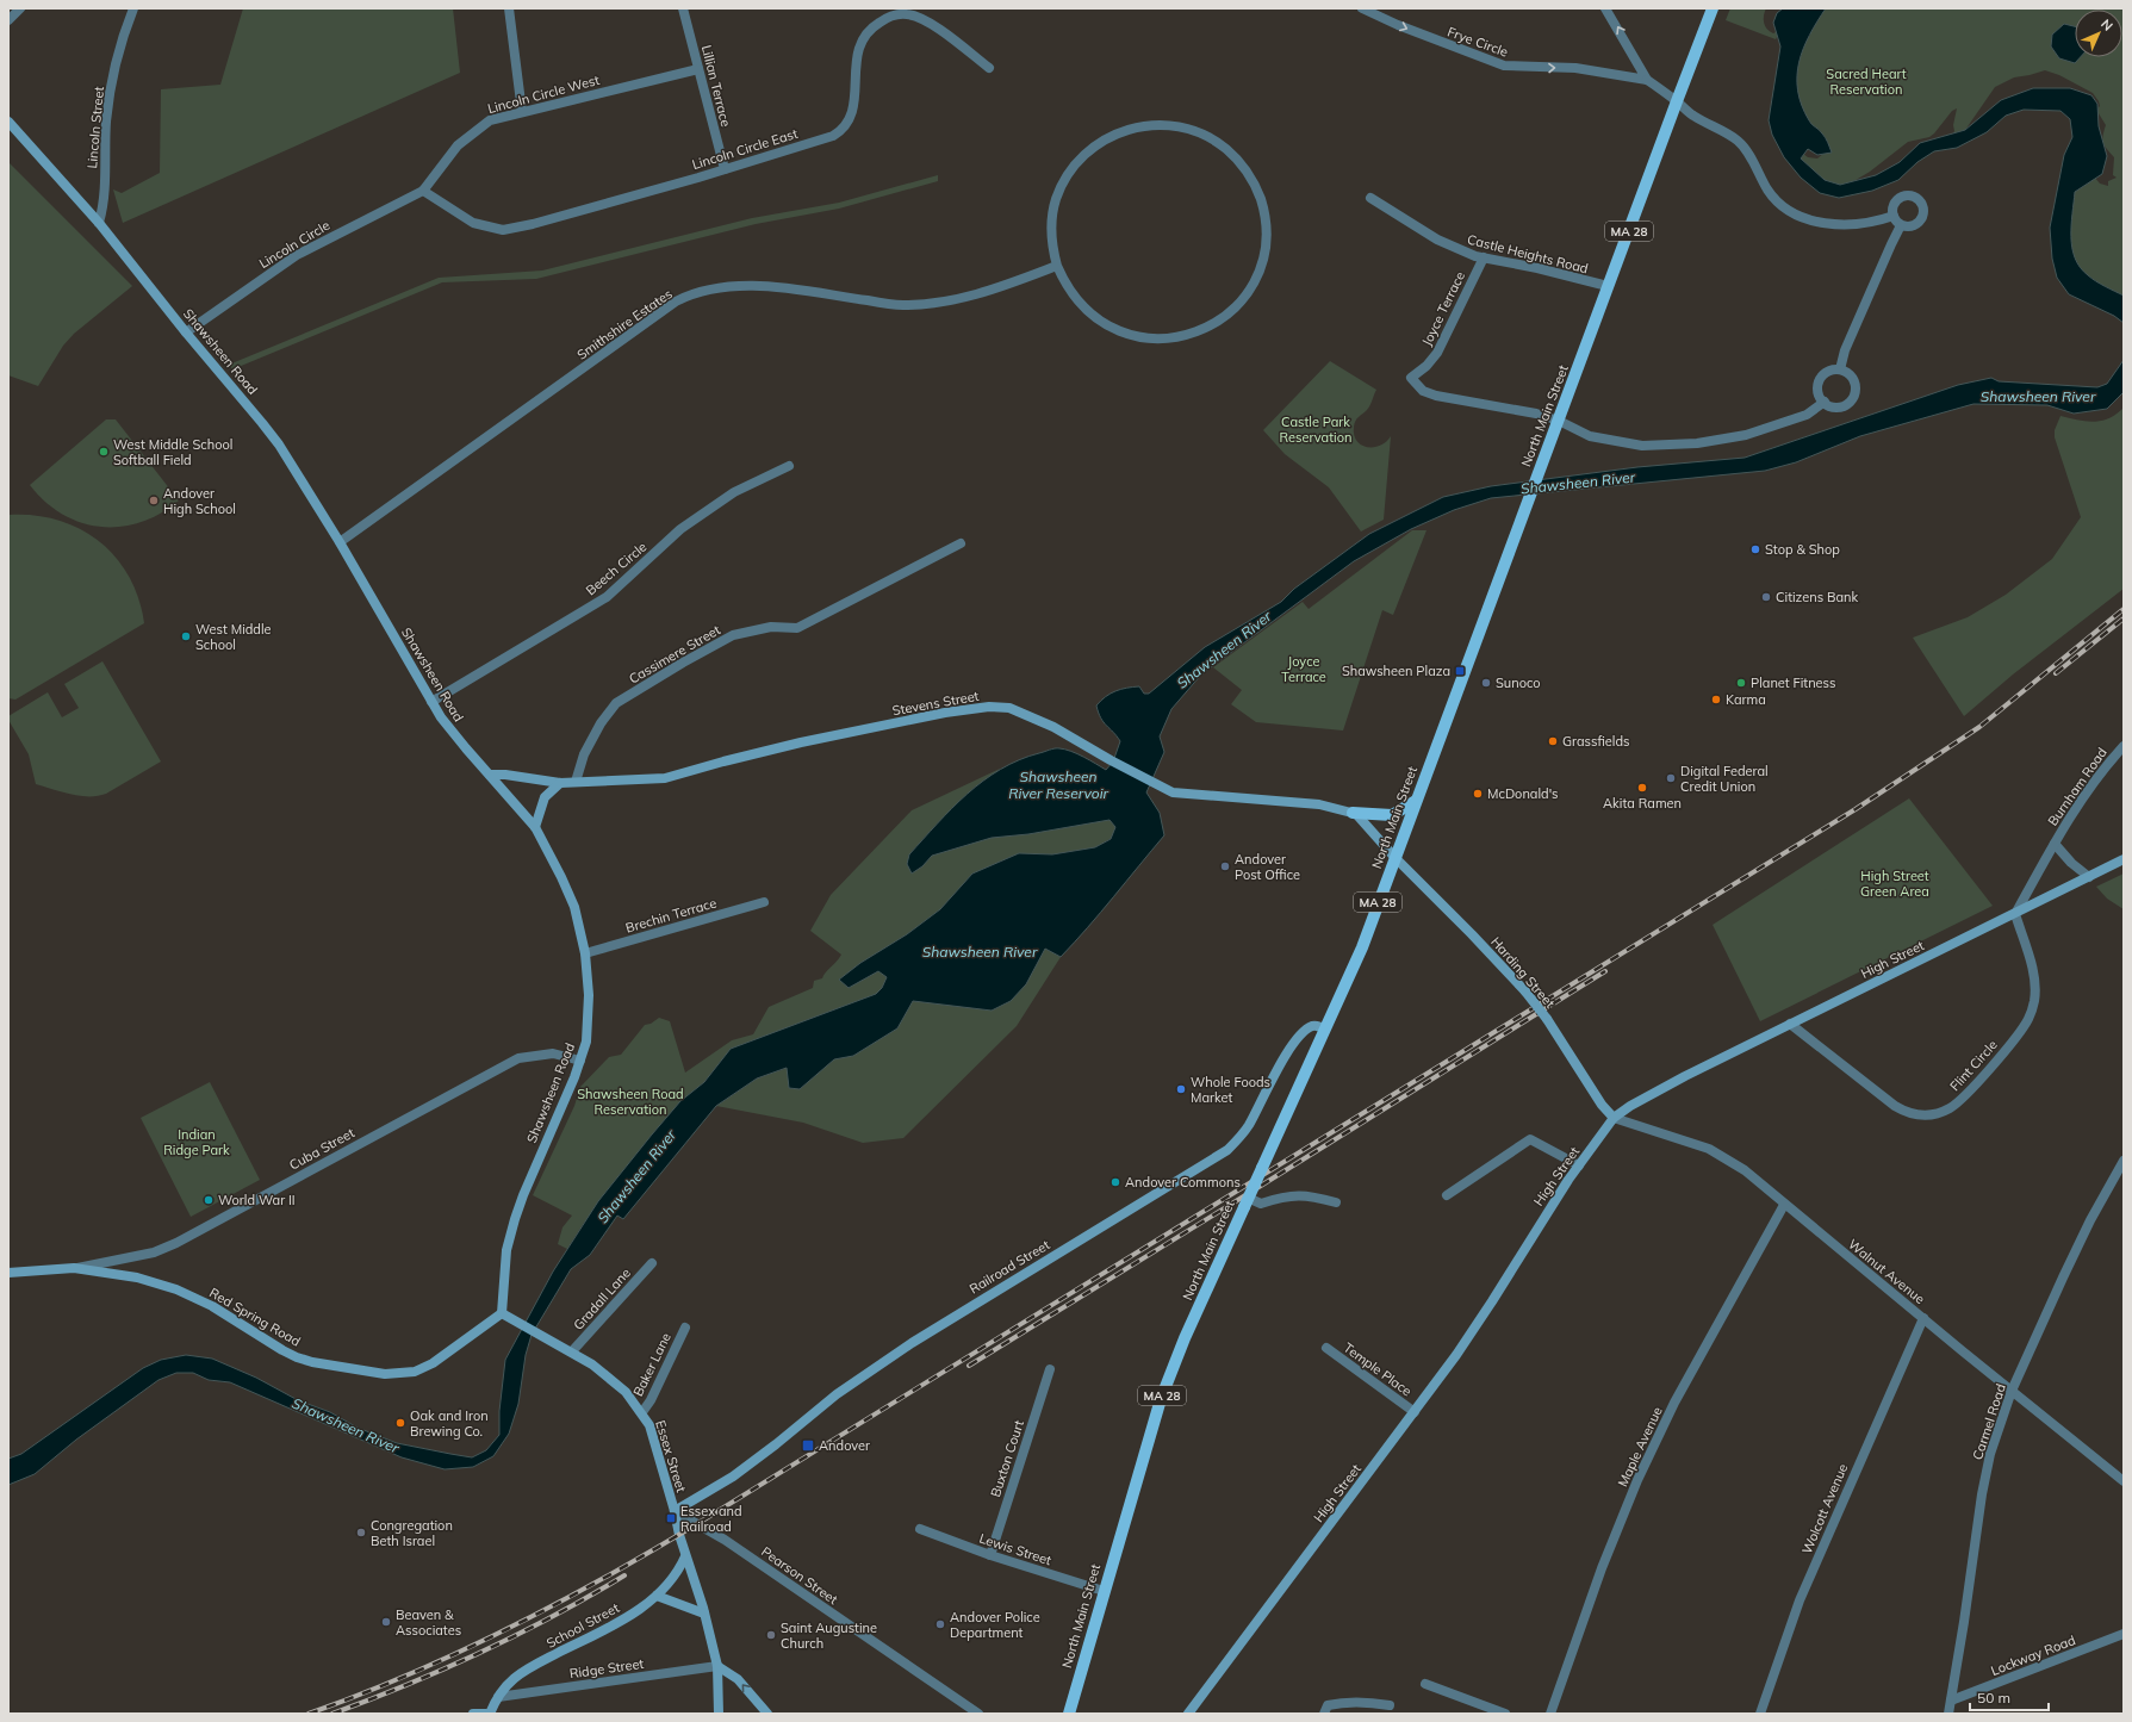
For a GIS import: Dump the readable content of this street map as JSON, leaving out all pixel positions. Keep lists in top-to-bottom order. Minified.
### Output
{"streets":{"main road":["MA 28","Shawsheen Road","North Main Street","Stevens Street","High Street","Harding Street","Railroad Street","Red Spring Road","Essex Street","School Street"],"street":["Frye Circle","Lillian Terrace","Lincoln Circle West","Lincoln Street","Lincoln Circle East","Lincoln Circle","Castle Heights Road","Joyce Terrace","Smithshire Estates","Beech Circle","Cassimere Street","Burnham Road","Brechin Terrace","Flint Circle","Cuba Street","Walnut Avenue","Gradall Lane","Baker Lane","Temple Place","Carmel Road","Maple Avenue","Buxton Court","Wolcott Avenue","Lewis Street","Pearson Street","Lockway Road","Ridge Street"]},"crossings":[["Frye Circle","North Main Street"],["Lillian Terrace","Lincoln Circle West"],["Lillian Terrace","Lincoln Circle East"],["Lincoln Circle West","Lincoln Circle East"],["Lincoln Circle West","Lincoln Circle"],["Lincoln Street","Shawsheen Road"],["Lincoln Circle East","Lincoln Circle"],["Lincoln Circle","Shawsheen Road"],["Castle Heights Road","Joyce Terrace"],["Castle Heights Road","North Main Street"],["Joyce Terrace","North Main Street"],["Smithshire Estates","Shawsheen Road"],["Shawsheen Road","Beech Circle"],["Shawsheen Road","Stevens Street"],["Shawsheen Road","Brechin Terrace"],["Shawsheen Road","Cuba Street"],["Shawsheen Road","Red Spring Road"],["Shawsheen Road","Essex Street"],["North Main Street","Stevens Street"],["North Main Street","Harding Street"],["North Main Street","Railroad Street"],["North Main Street","Lewis Street"],["Cassimere Street","Stevens Street"],["Stevens Street","Harding Street"],["Burnham Road","High Street"],["Burnham Road","Flint Circle"],["High Street","Harding Street"],["High Street","Flint Circle"],["High Street","Walnut Avenue"],["High Street","Temple Place"],["Harding Street","Walnut Avenue"],["Cuba Street","Red Spring Road"],["Railroad Street","Essex Street"],["Railroad Street","Pearson Street"],["Walnut Avenue","Carmel Road"],["Walnut Avenue","Maple Avenue"],["Walnut Avenue","Wolcott Avenue"],["Gradall Lane","Essex Street"],["Red Spring Road","Essex Street"],["Baker Lane","Essex Street"],["Carmel Road","Lockway Road"],["Essex Street","Pearson Street"],["Essex Street","School Street"],["Essex Street","Ridge Street"],["Buxton Court","Lewis Street"],["School Street","Ridge Street"]],"water":["Shawsheen River","Shawsheen River Reservoir"],"parks":["Sacred Heart Reservation","Castle Park Reservation","Joyce Terrace","High Street Green Area","Shawsheen Road Reservation","Indian Ridge Park"],"places":{"other":["West Middle School Softball Field","Andover High School","Stop & Shop","Citizens Bank","West Middle School","Sunoco","Planet Fitness","Karma","Grassfields","Digital Federal Credit Union","Akita Ramen","McDonald's","Andover Post Office","Whole Foods Market","Andover Commons","World War II","Oak and Iron Brewing Co.","Congregation Beth Israel","Beaven & Associates","Andover Police Department","Saint Augustine Church"],"transit":["Shawsheen Plaza","Andover","Essex and Railroad"]},"scale_bar":"50 m","north":"top right"}
